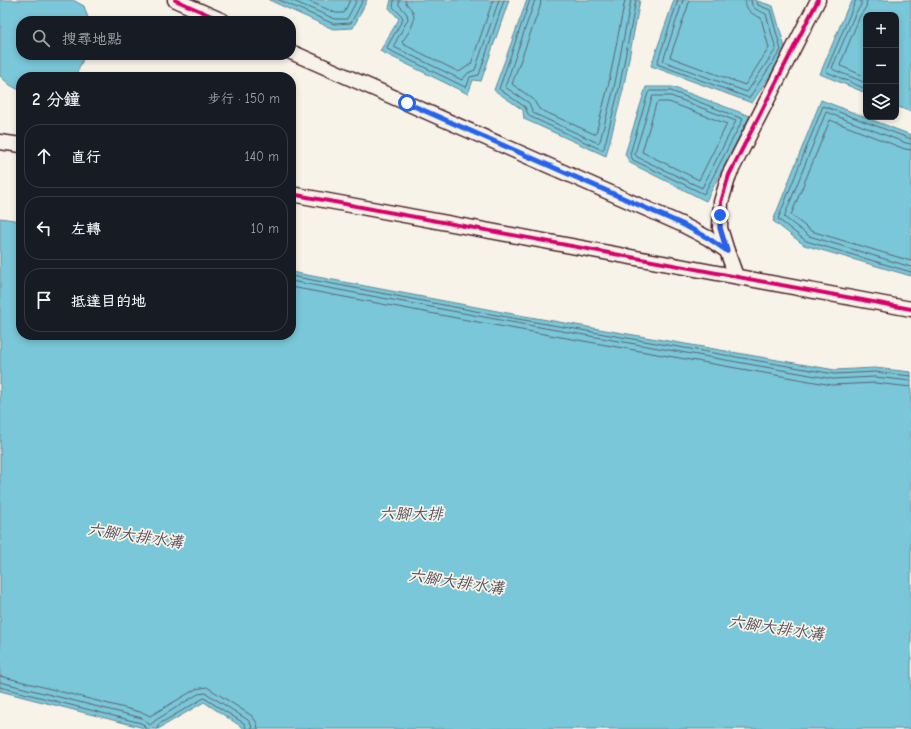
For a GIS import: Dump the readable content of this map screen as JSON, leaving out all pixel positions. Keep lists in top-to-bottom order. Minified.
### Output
{"water":["六腳大排","六腳大排水溝"],"page":{"map_buttons":["+","−"],"search":"搜尋地點","heading":["2 分鐘","步行 · 150 m"],"list":[["直行","140 m"],["左轉","10 m"],"抵達目的地"]}}
